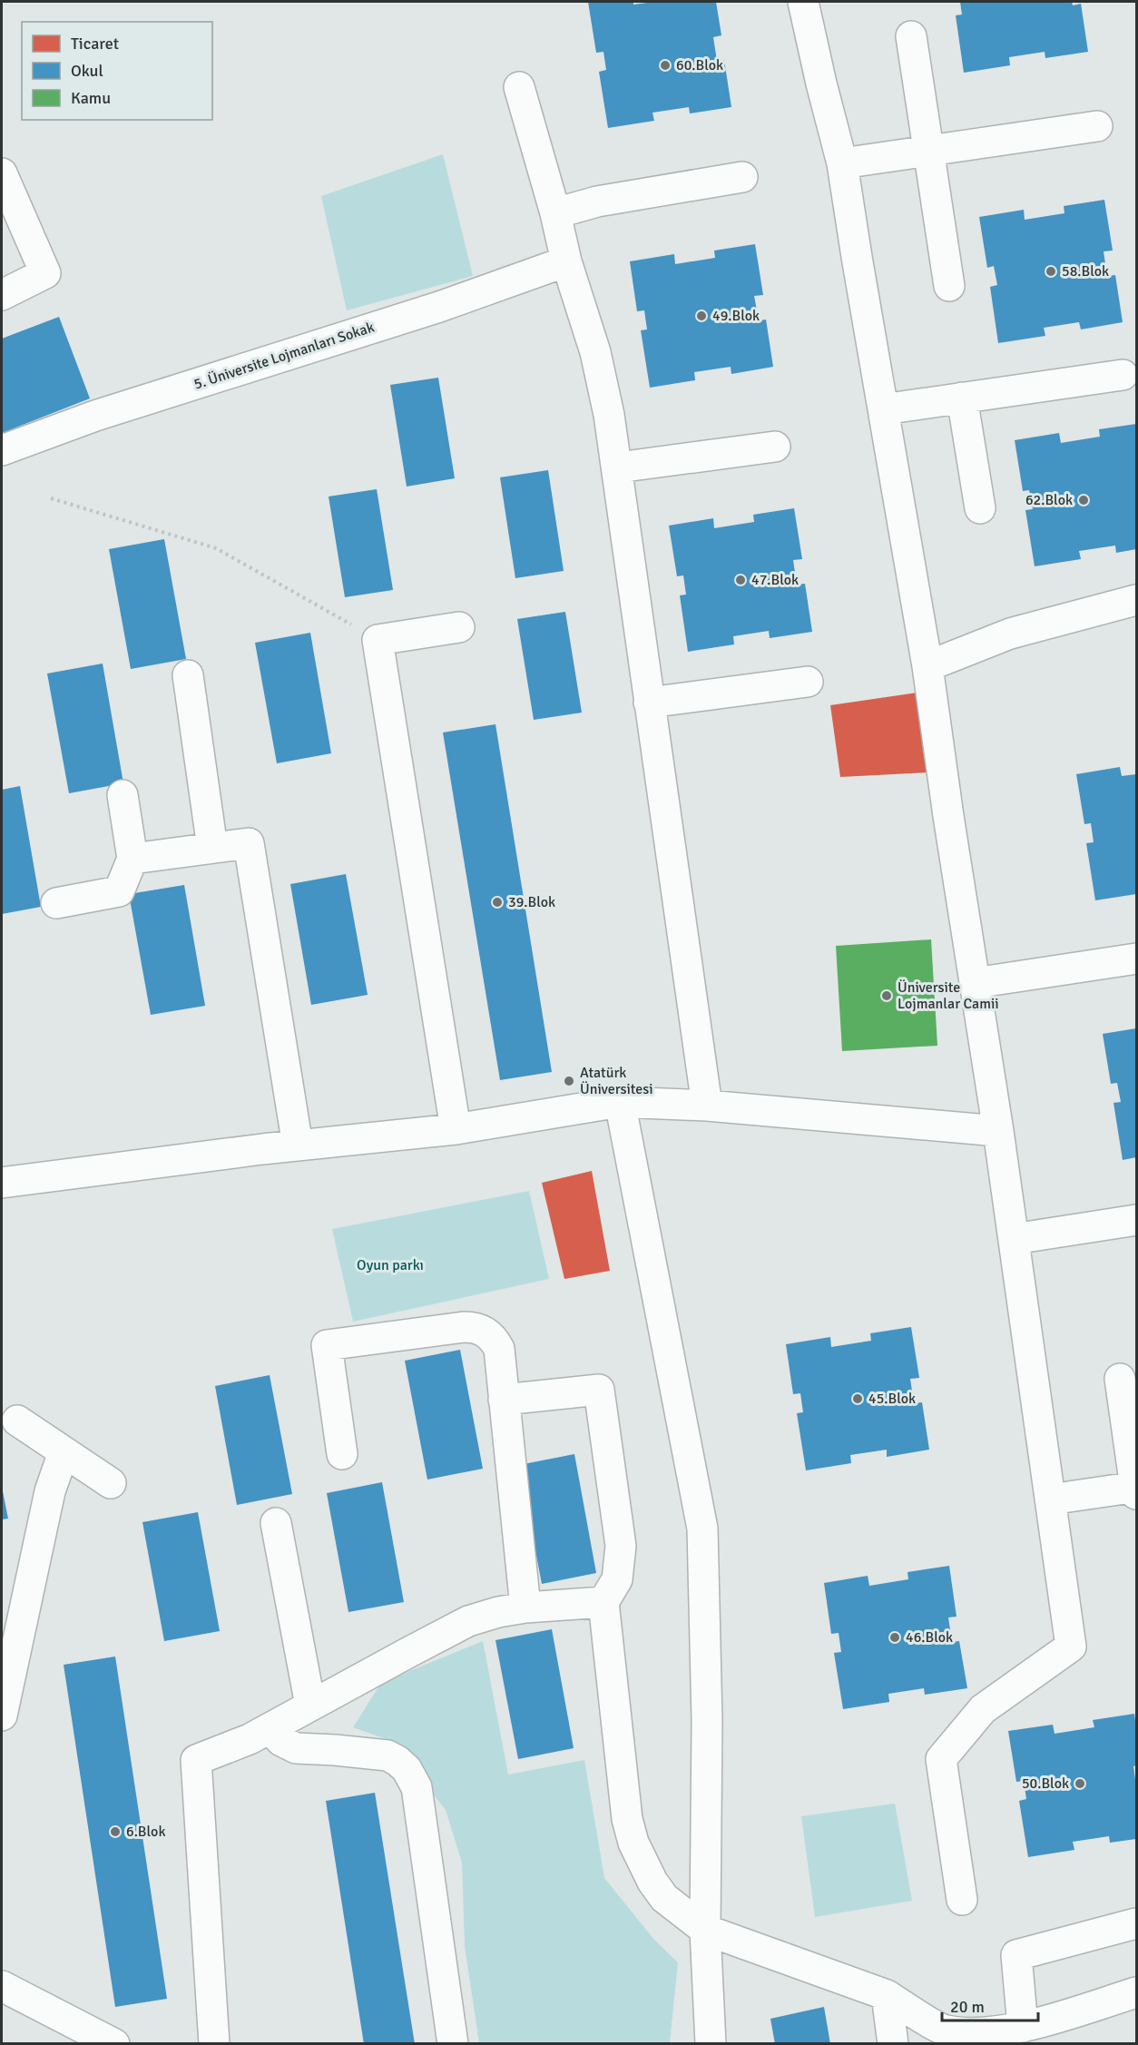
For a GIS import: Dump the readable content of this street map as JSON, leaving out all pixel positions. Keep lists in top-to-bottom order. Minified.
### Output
{"streets":{"street":["5. Üniversite Lojmanları Sokak"]},"parks":["Oyun parkı"],"places":["60.Blok","58.Blok","49.Blok","62.Blok","47.Blok","39.Blok","Üniversite Lojmanlar Camii","Atatürk Üniversitesi","45.Blok","46.Blok","50.Blok","6.Blok"],"legend":["Ticaret","Okul","Kamu"],"scale_bar":"20 m"}
